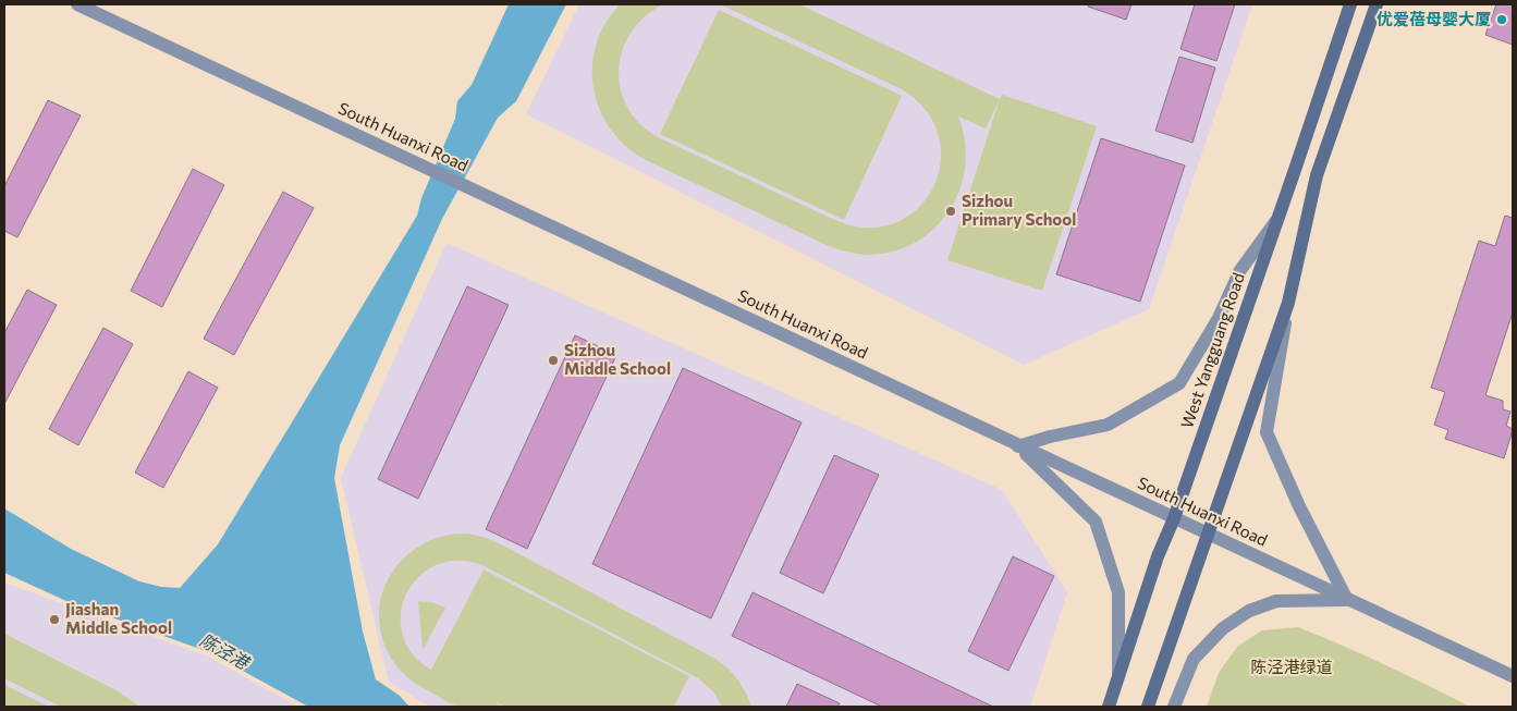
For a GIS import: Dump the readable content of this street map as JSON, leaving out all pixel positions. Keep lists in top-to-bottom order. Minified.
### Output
{"streets":{"main road":["West Yangguang Road"],"street":["South Huanxi Road"]},"crossings":[["South Huanxi Road","West Yangguang Road"]],"water":["陈泾港"],"parks":["陈泾港绿道"],"places":["优爱蓓母婴大厦","Sizhou Primary School","Sizhou Middle School","Jiashan Middle School"]}
